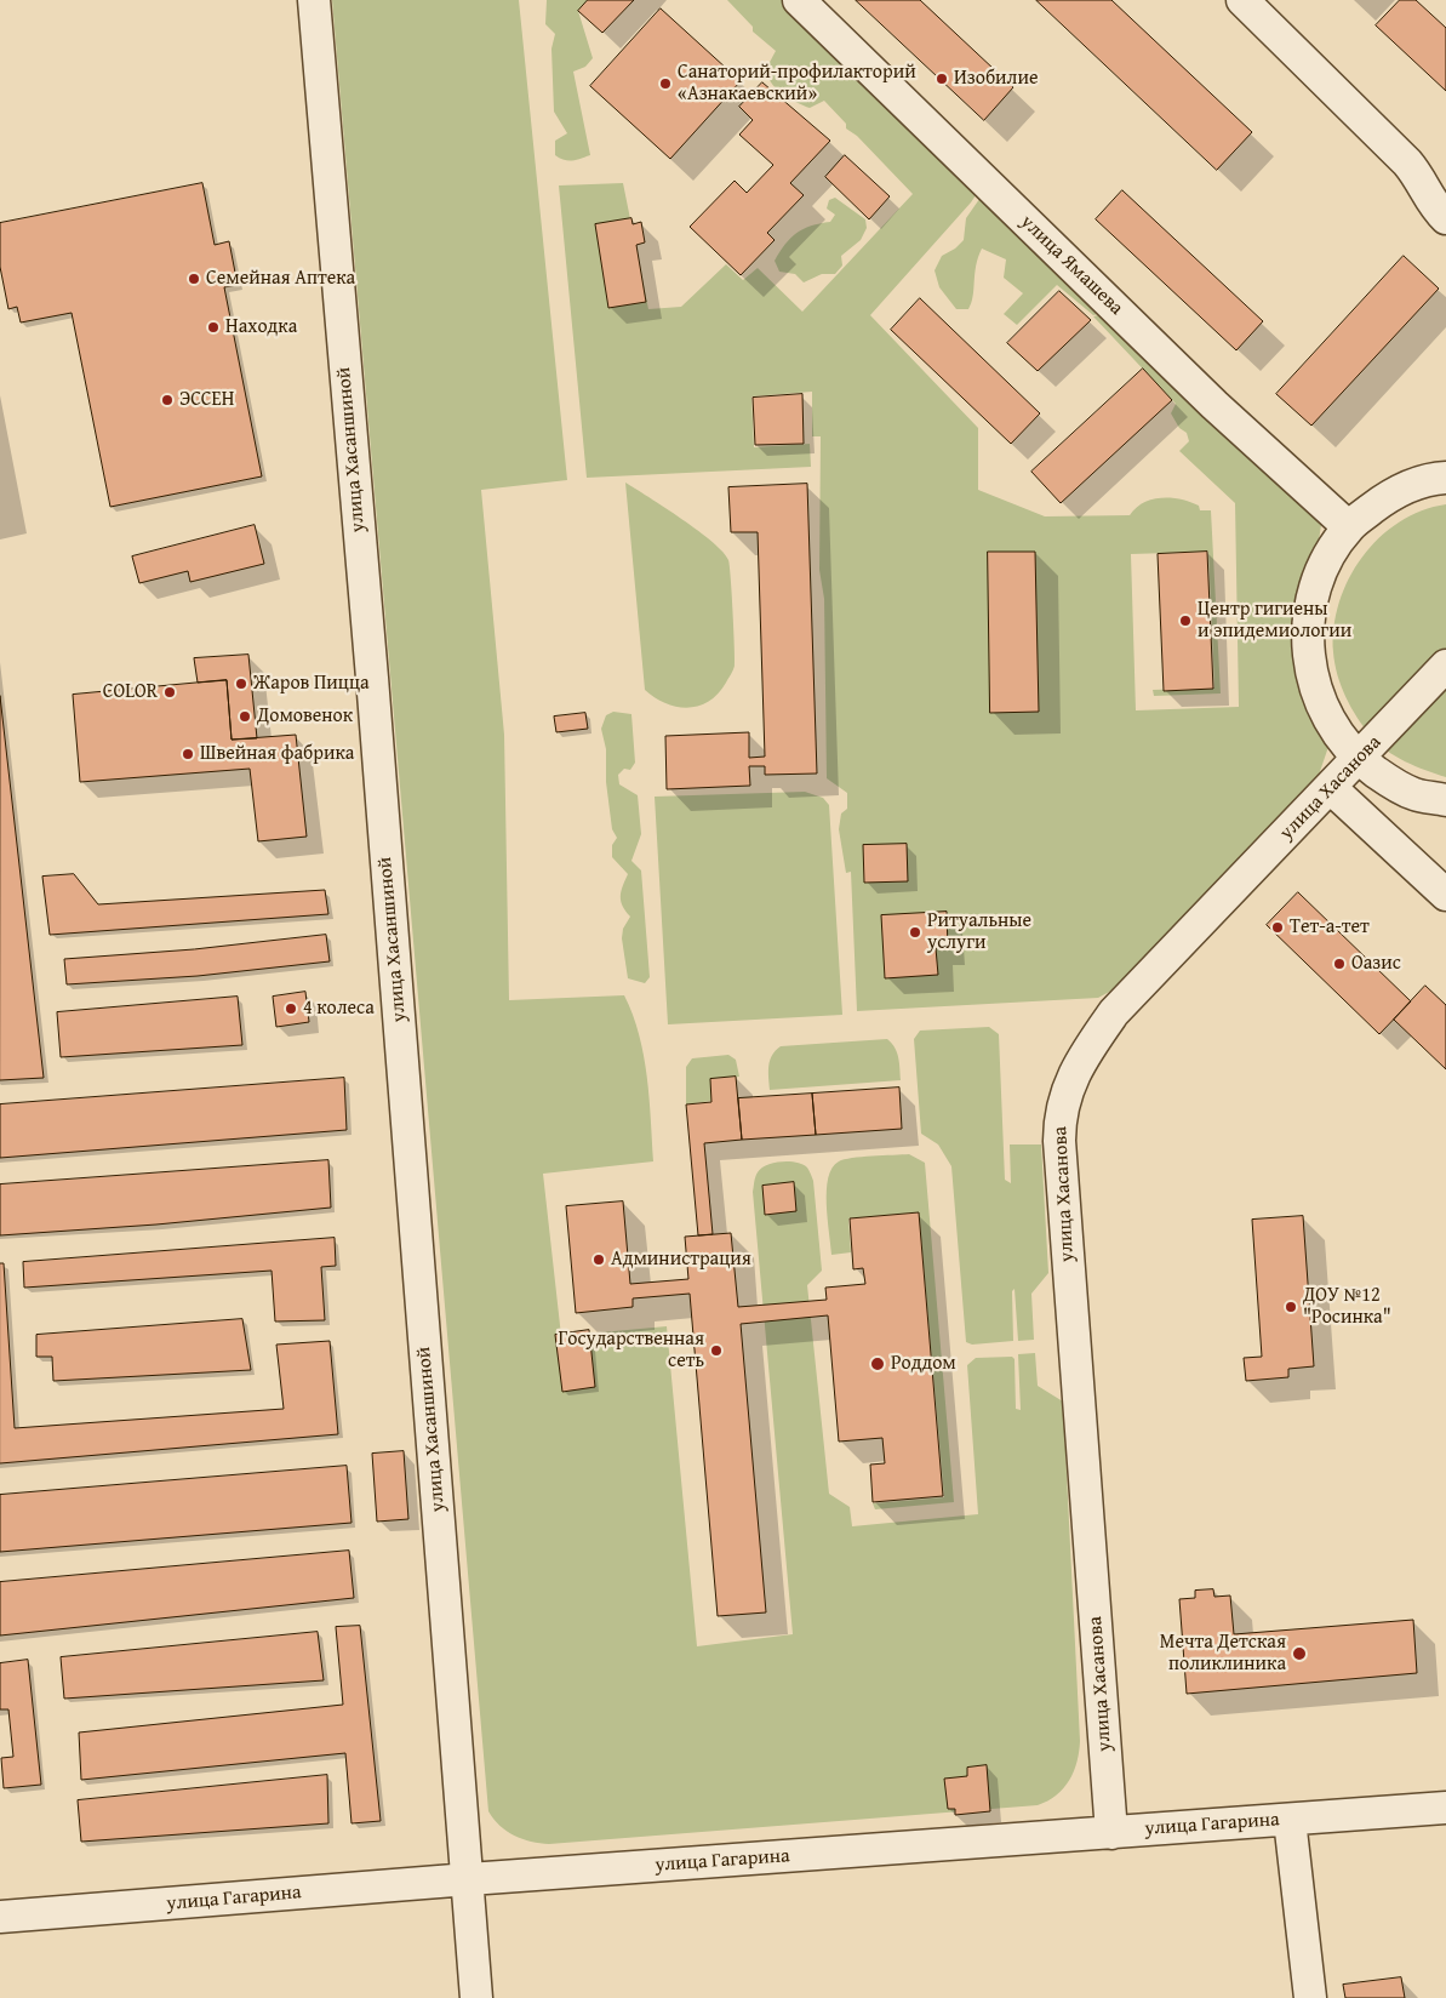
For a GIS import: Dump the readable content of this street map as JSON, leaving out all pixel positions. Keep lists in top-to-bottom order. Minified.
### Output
{"streets":{"street":["улица Ямашева","улица Хасаншиной","улица Хасанова","улица Гагарина"]},"crossings":[["улица Хасаншиной","улица Гагарина"],["улица Хасанова","улица Гагарина"]],"places":["Изобилие","Санаторий-профилакторий «Азнакаевский»","Семейная Аптека","Находка","ЭССЕН","Центр гигиены и эпидемиологии","Жаров Пицца","COLOR","Домовенок","Швейная фабрика","Тет-а-тет","Ритуальные услуги","Оазис","4 колеса","Администрация","ДОУ №12 \"Росинка\"","Государственная сеть","Роддом","Мечта Детская поликлиника"]}
